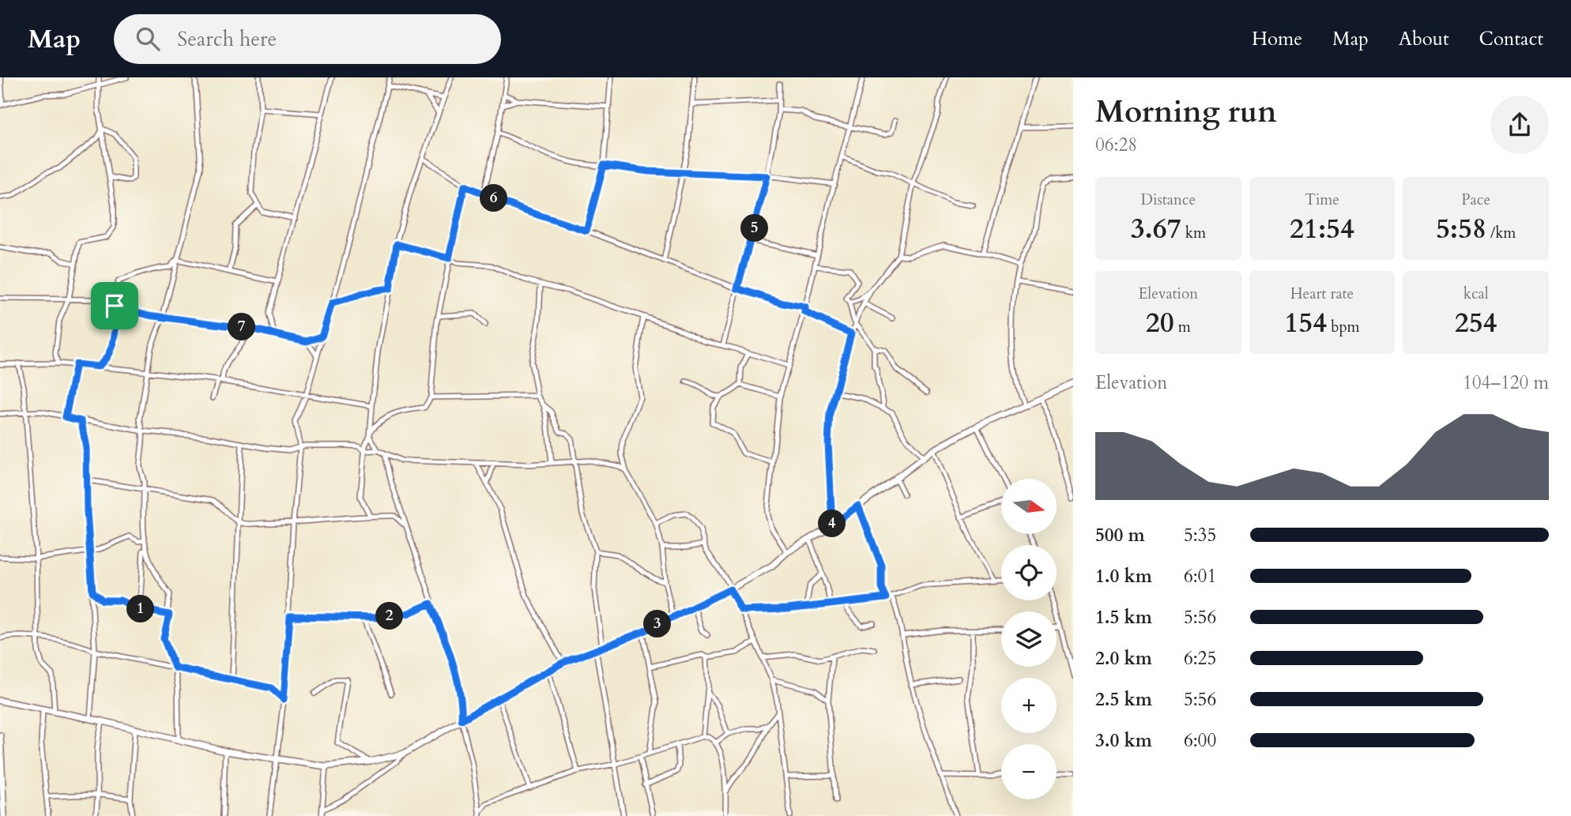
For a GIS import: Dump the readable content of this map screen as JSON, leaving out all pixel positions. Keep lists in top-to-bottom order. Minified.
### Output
{"north":"right","page":{"header":"Map","search":"Search here","nav":["Home","Map","About","Contact"],"heading":["Morning run","06:28"],"stats":[["Distance","3.67 km"],["Time","21:54"],["Pace","5:58 /km"],["Elevation","20 m"],["Heart rate","154 bpm"],["kcal","254"]],"pins":["6","5","7","4","1","2","3"],"chart":["Elevation","104–120 m"],"map_buttons":["+","−"],"list":[{"name":"500 m","note":"5:35"},{"name":"1.0 km","note":"6:01"},{"name":"1.5 km","note":"5:56"},{"name":"2.0 km","note":"6:25"},{"name":"2.5 km","note":"5:56"},{"name":"3.0 km","note":"6:00"}]}}
